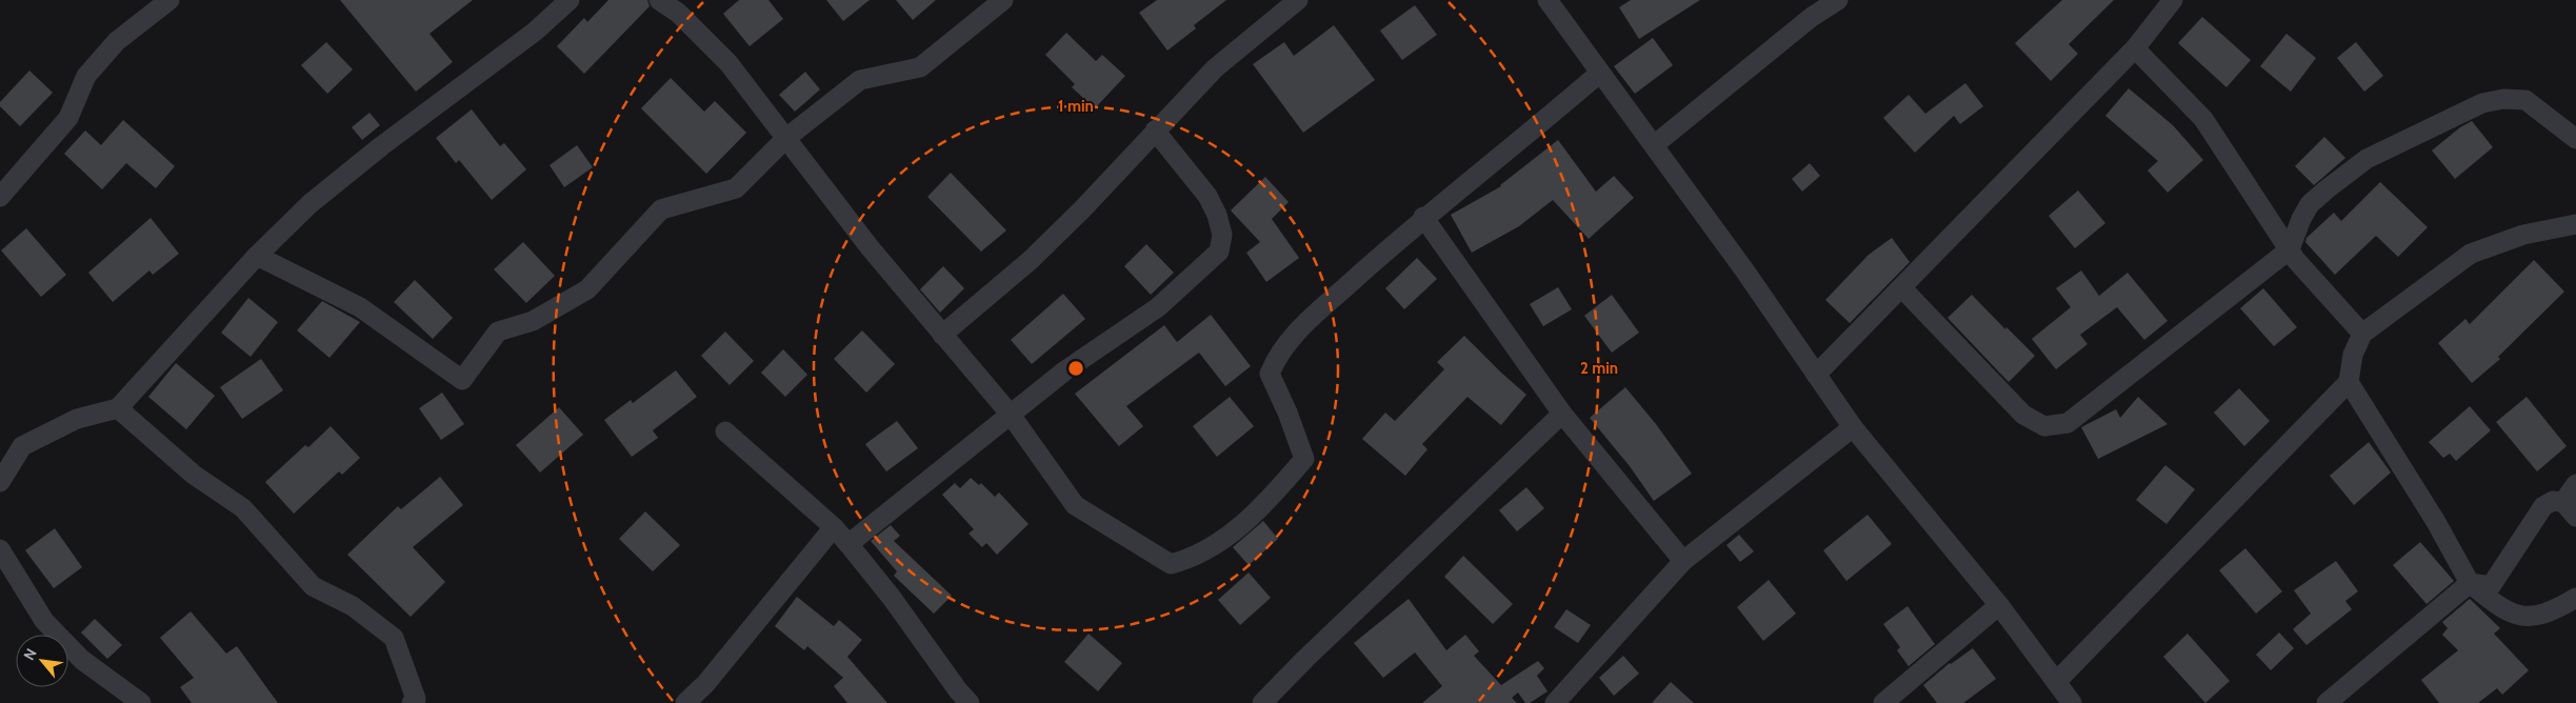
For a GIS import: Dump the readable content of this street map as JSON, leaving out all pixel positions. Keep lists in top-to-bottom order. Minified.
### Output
{"north":"top left","rings":["1 min","2 min"]}
